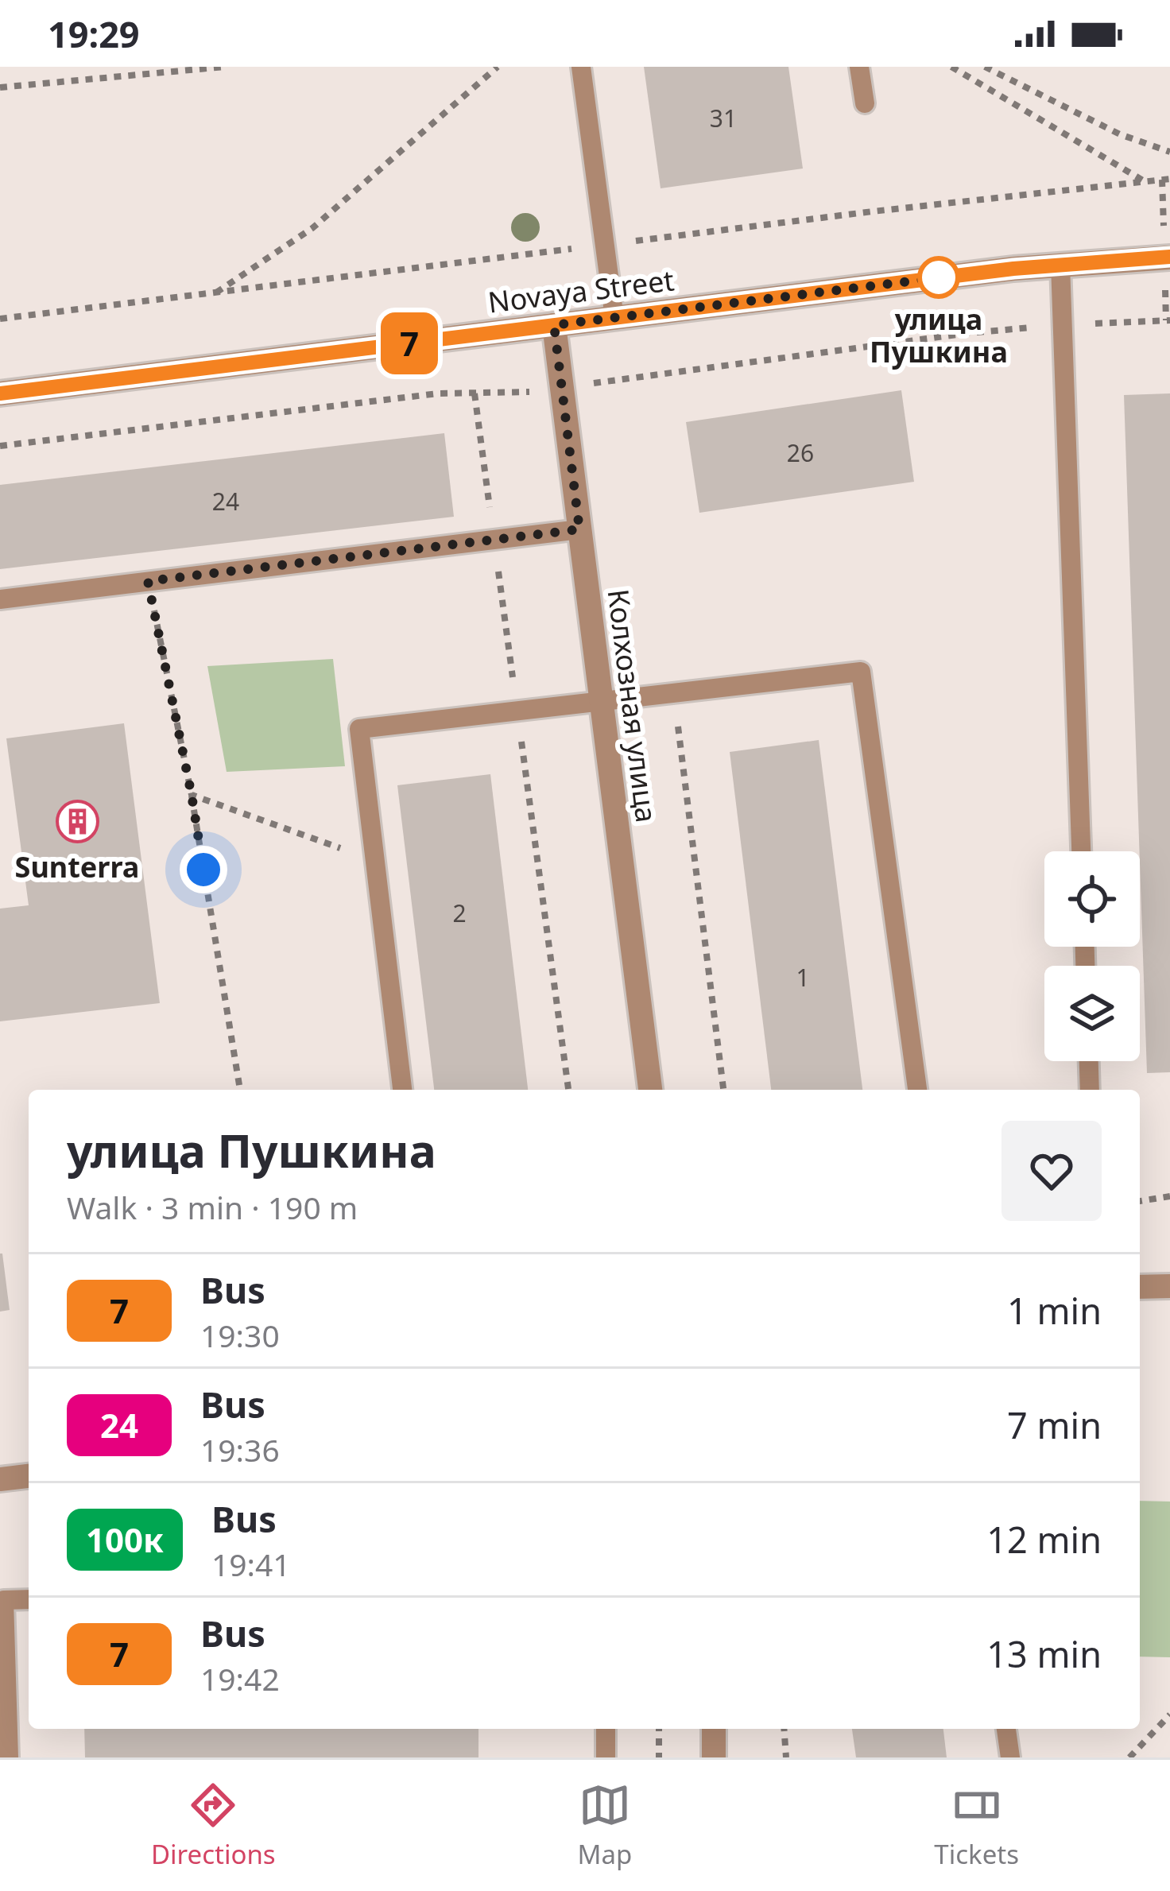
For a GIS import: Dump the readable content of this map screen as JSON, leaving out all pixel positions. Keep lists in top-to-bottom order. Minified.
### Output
{"streets":{"street":["Novaya Street","Колхозная улица"]},"crossings":[["Novaya Street","Колхозная улица"]],"places":{"other":["улица Пушкина"],"building":["Sunterra"]},"lines":["bus line 7"],"house_numbers":["31","26","24","2","1"],"page":{"status":"19:29","on_map":"7","heading":["улица Пушкина","Walk · 3 min · 190 m"],"list":[{"mark":"7","name":"Bus","note":"19:30","value":"1 min"},{"mark":"24","name":"Bus","note":"19:36","value":"7 min"},{"mark":"100к","name":"Bus","note":"19:41","value":"12 min"},{"mark":"7","name":"Bus","note":"19:42","value":"13 min"}],"tabs":["Directions","Map","Tickets"]}}
